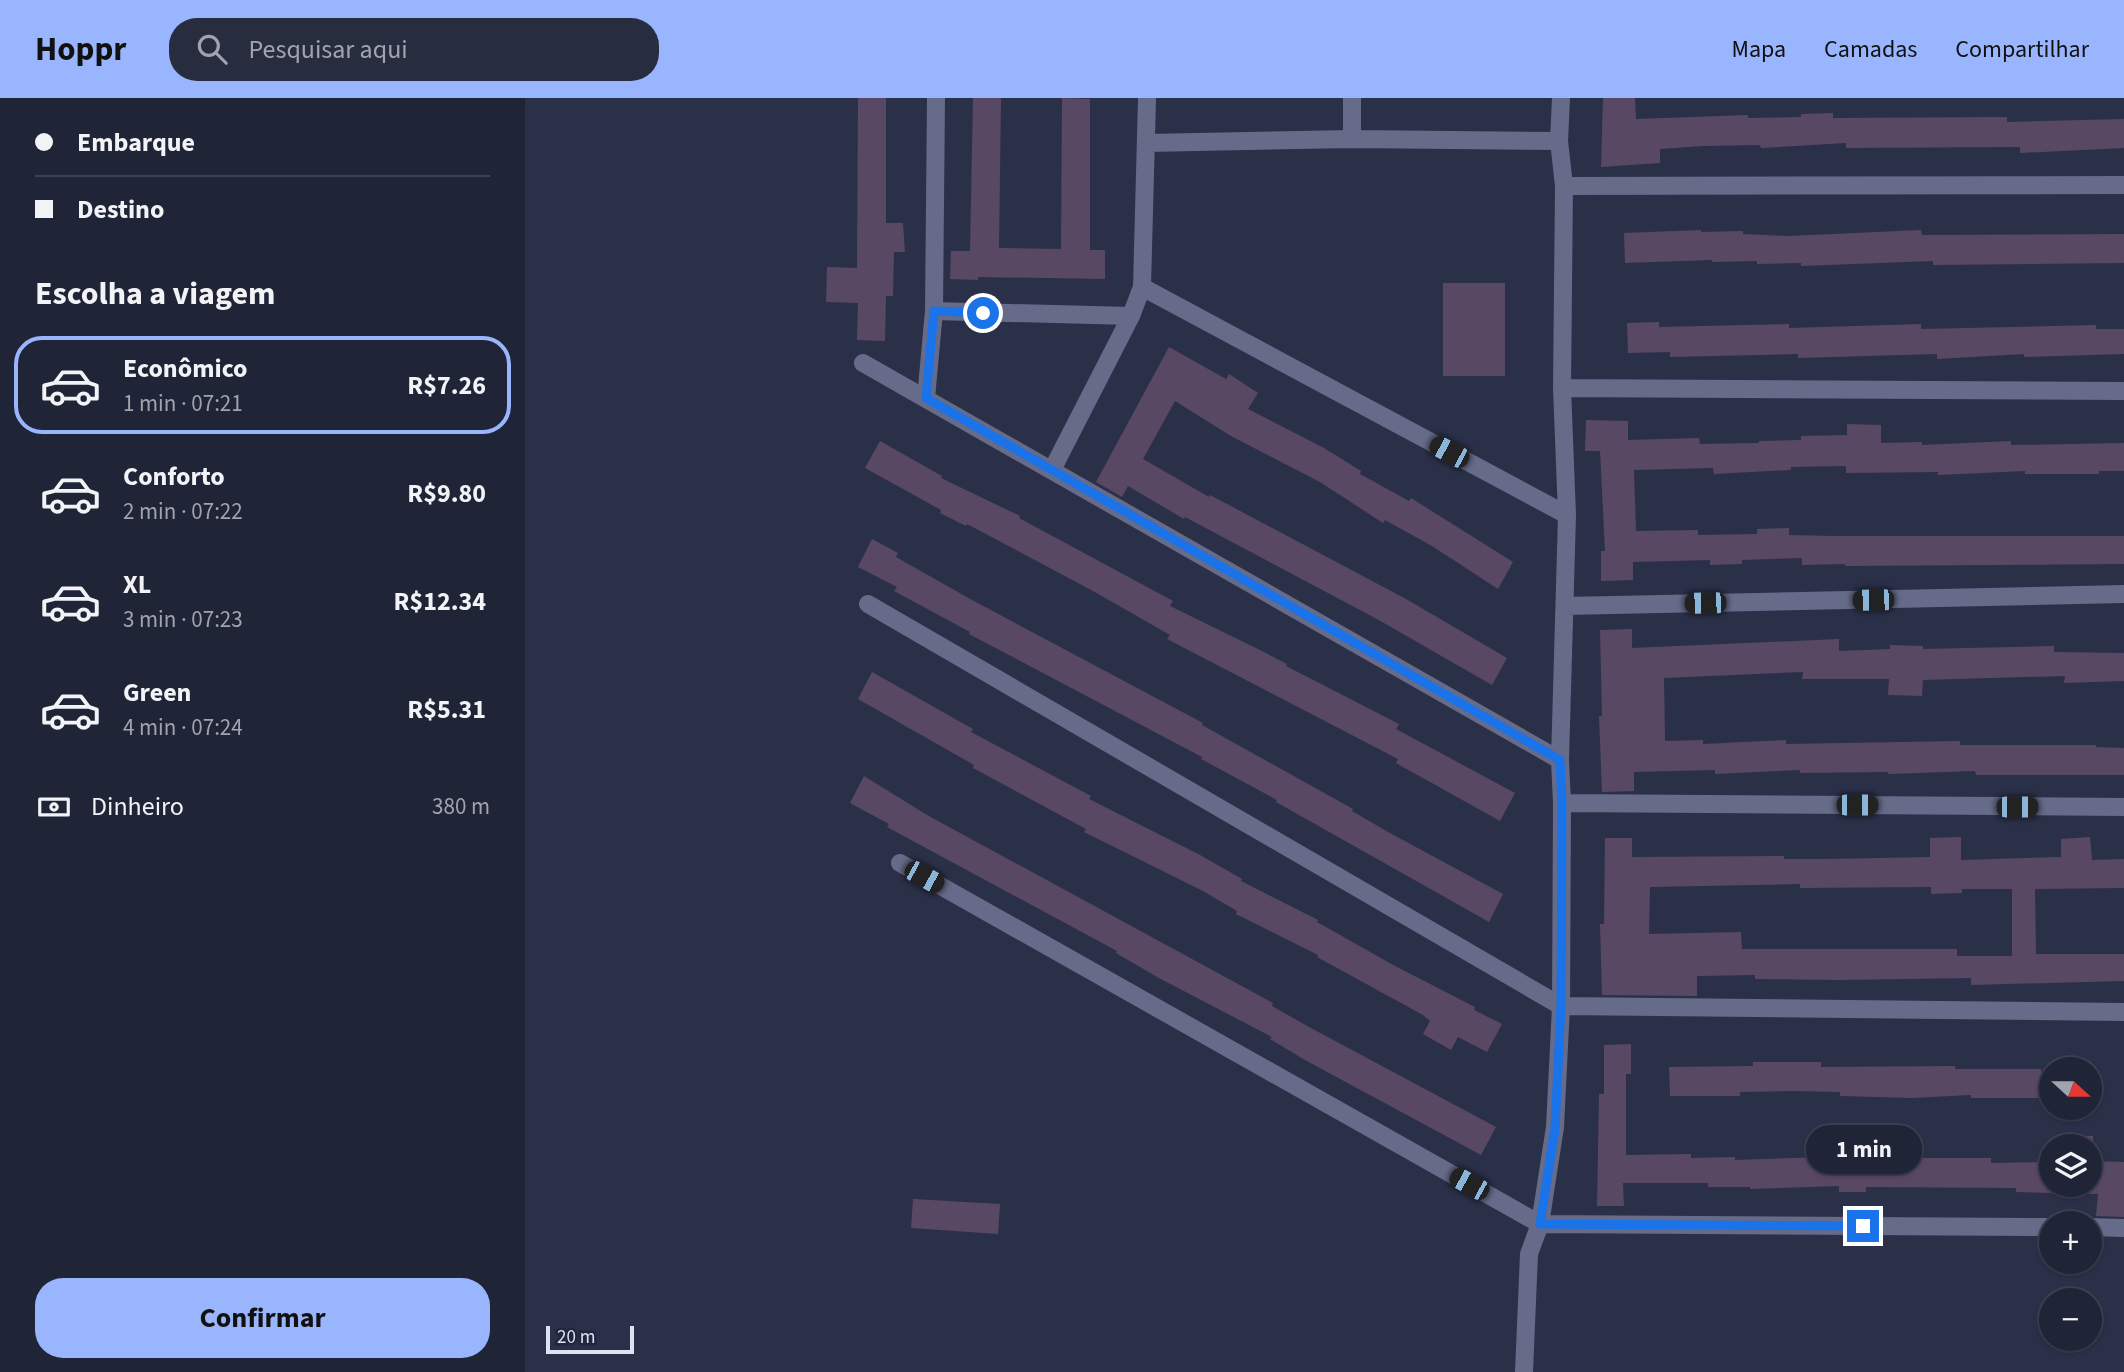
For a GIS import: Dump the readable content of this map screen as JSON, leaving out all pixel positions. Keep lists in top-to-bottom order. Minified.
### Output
{"scale_bar":"20 m","north":"right","page":{"header":"Hoppr","search":"Pesquisar aqui","nav":["Mapa","Camadas","Compartilhar"],"banner":["Embarque","Destino"],"heading":"Escolha a viagem","list":[{"name":"Econômico","note":"1 min · 07:21","value":"R$7.26"},{"name":"Conforto","note":"2 min · 07:22","value":"R$9.80"},{"name":"XL","note":"3 min · 07:23","value":"R$12.34"},{"name":"Green","note":"4 min · 07:24","value":"R$5.31"}],"pay":["Dinheiro","380 m"],"map_buttons":["+","−"],"bubble":"1 min","buttons":"Confirmar","scale":"20 m"}}
